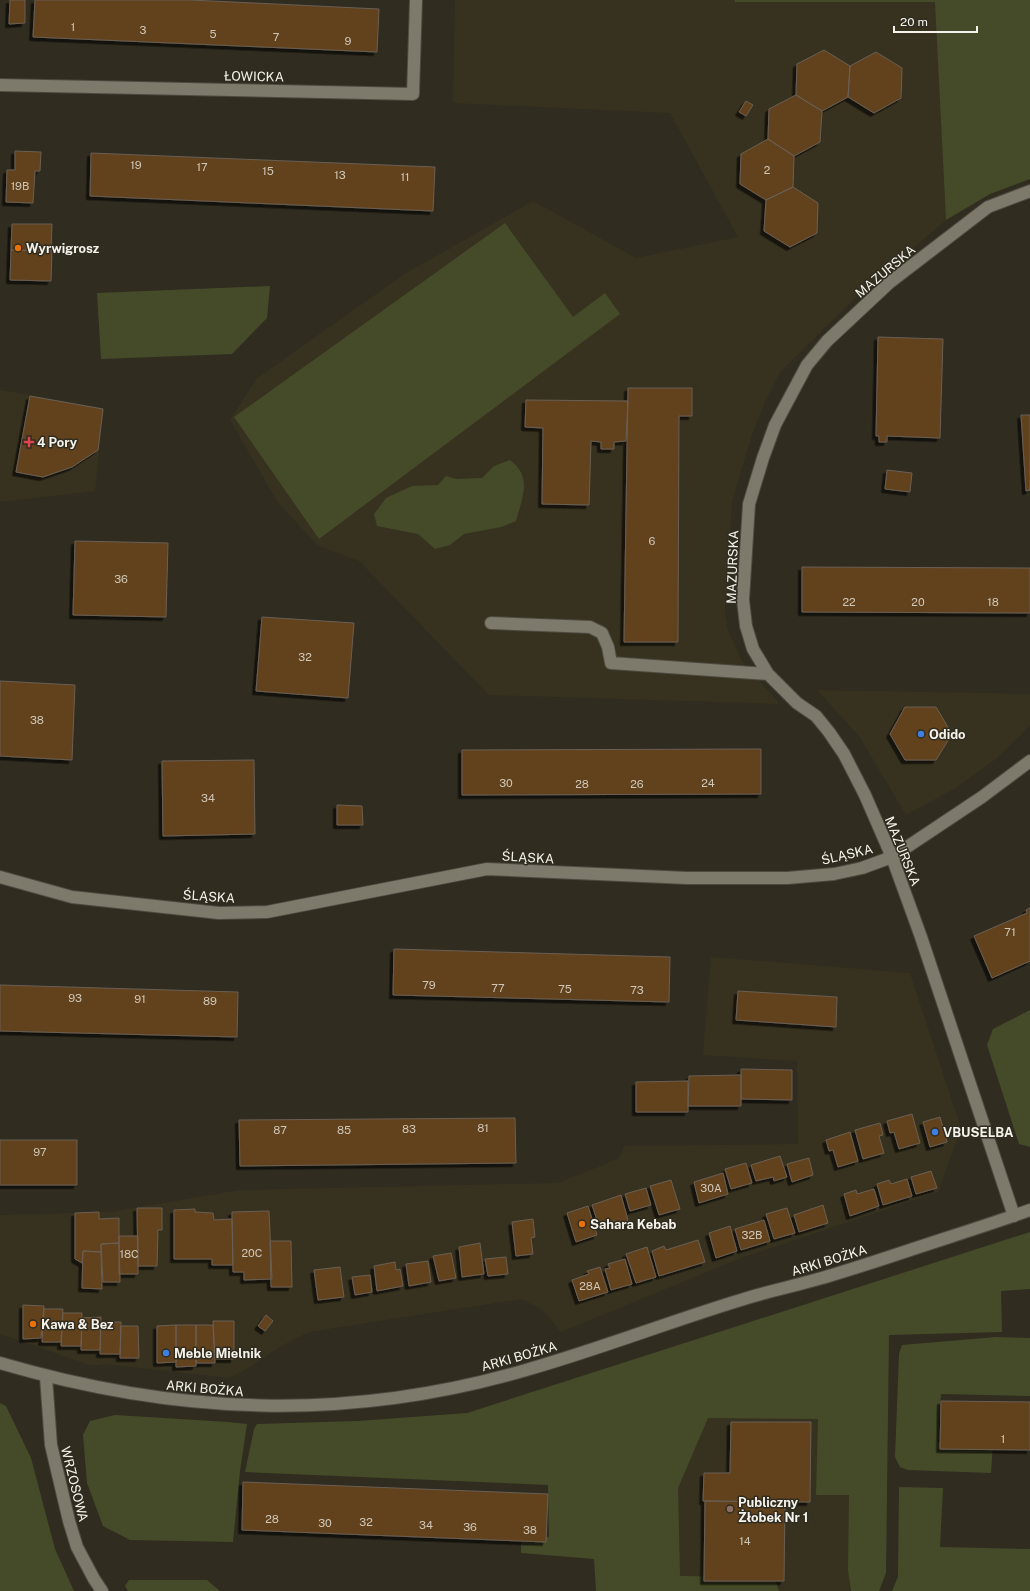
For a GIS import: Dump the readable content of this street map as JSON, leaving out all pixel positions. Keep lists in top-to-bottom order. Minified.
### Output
{"streets":{"street":["ŁOWICKA","MAZURSKA","ŚLĄSKA","ARKI BOŻKA","WRZOSOWA"]},"crossings":[["MAZURSKA","ŚLĄSKA"],["MAZURSKA","ARKI BOŻKA"],["ARKI BOŻKA","WRZOSOWA"]],"places":{"other":["Wyrwigrosz","Odido","VBUSELBA","Sahara Kebab","Kawa & Bez","Meble Mielnik","Publiczny Żłobek Nr 1"],"health":["4 Pory"]},"house_numbers":["1","3","5","7","9","19","17","2","15","13","11","19B","6","36","22","20","18","32","38","30","24","28","26","34","71","79","77","75","73","93","91","89","81","83","87","85","97","30A","32B","20C","18C","28A","1","28","32","30","34","36","38","14"],"scale_bar":"20 m"}
